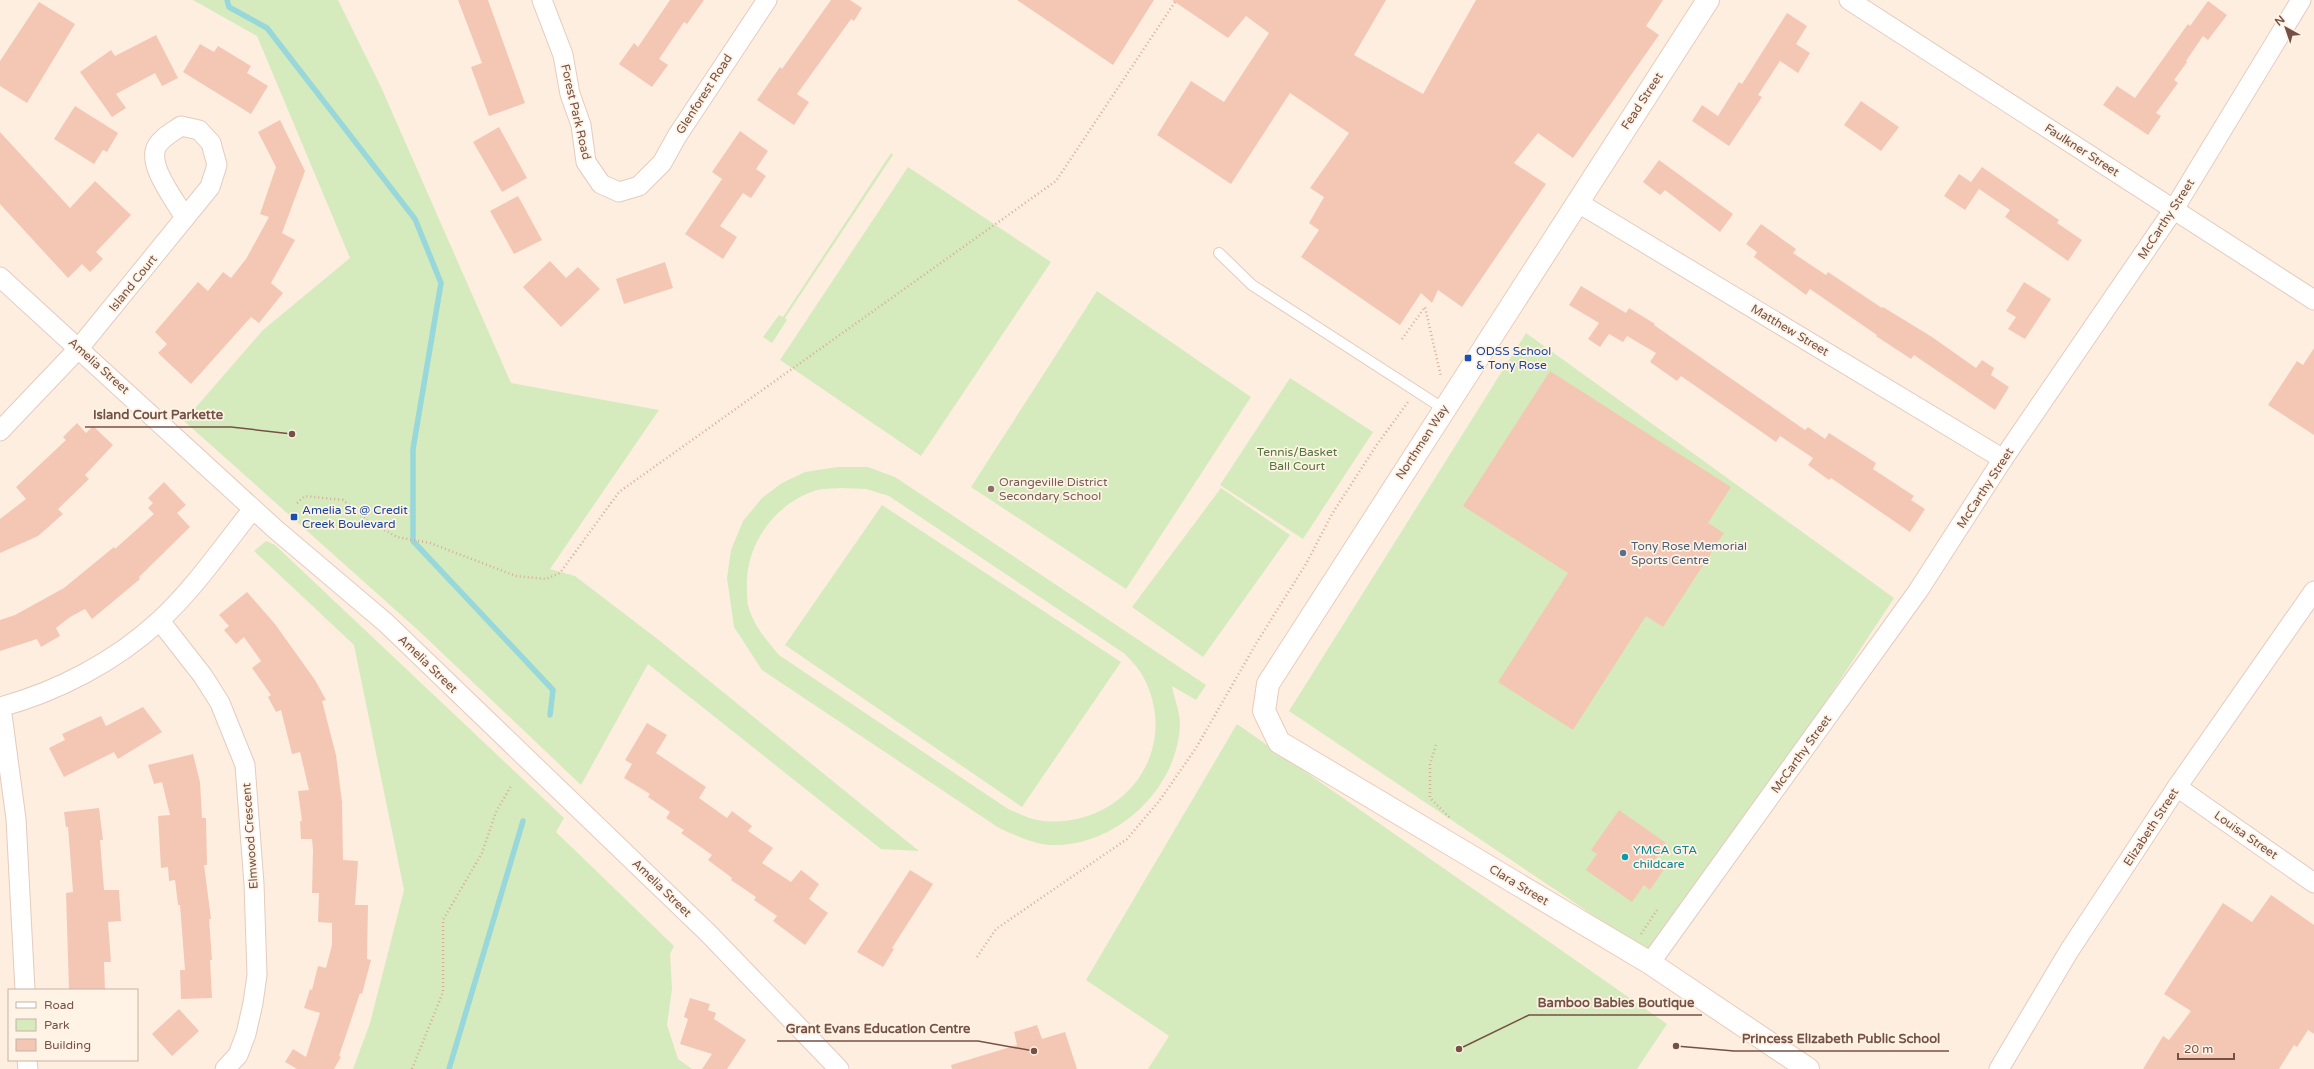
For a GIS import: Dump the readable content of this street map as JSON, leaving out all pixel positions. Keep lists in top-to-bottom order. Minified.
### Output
{"streets":{"street":["Glenforest Road","Fead Street","Forest Park Road","Faulkner Street","McCarthy Street","Island Court","Matthew Street","Amelia Street","Northmen Way","Elizabeth Street","Louisa Street","Elmwood Crescent","Clara Street"]},"crossings":[["Glenforest Road","Forest Park Road"],["Fead Street","Matthew Street"],["Fead Street","Northmen Way"],["Faulkner Street","McCarthy Street"],["McCarthy Street","Matthew Street"],["McCarthy Street","Clara Street"],["Island Court","Amelia Street"],["Matthew Street","Northmen Way"],["Northmen Way","Clara Street"],["Elizabeth Street","Louisa Street"]],"parks":["Tennis/Basket Ball Court"],"places":{"transit":["ODSS School & Tony Rose","Amelia St @ Credit Creek Boulevard"],"other":["Island Court Parkette","Orangeville District Secondary School","Tony Rose Memorial Sports Centre","YMCA GTA childcare","Princess Elizabeth Public School","Bamboo Babies Boutique","Grant Evans Education Centre"]},"legend":["Road","Park","Building"],"scale_bar":"20 m","north":"top left"}
